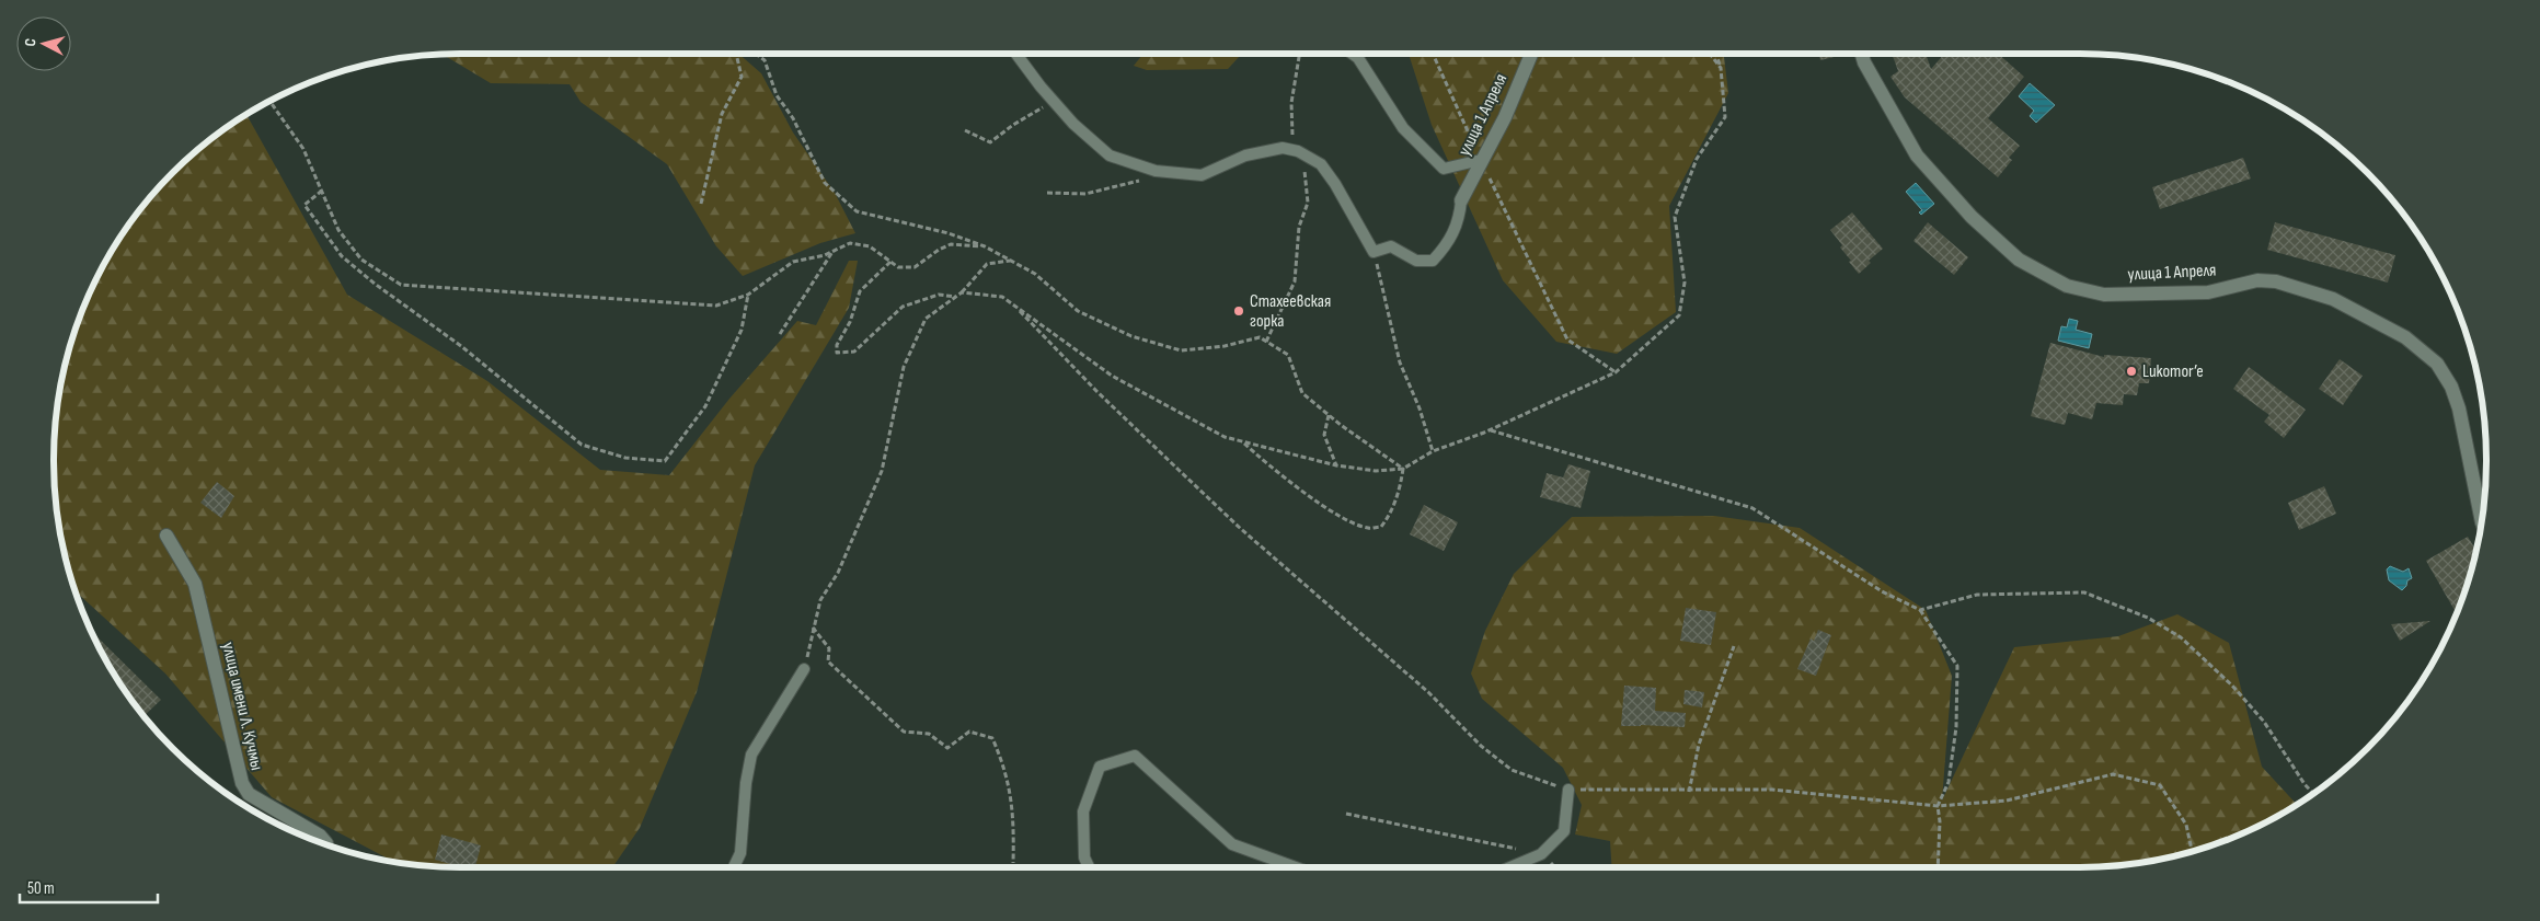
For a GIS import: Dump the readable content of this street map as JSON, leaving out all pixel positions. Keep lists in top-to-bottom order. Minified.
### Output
{"streets":{"street":["улица 1 Апреля","улица имени Л. Кучмы"]},"places":["Стахеевская горка","Lukomor’e"],"scale_bar":"50 m","north":"left"}
